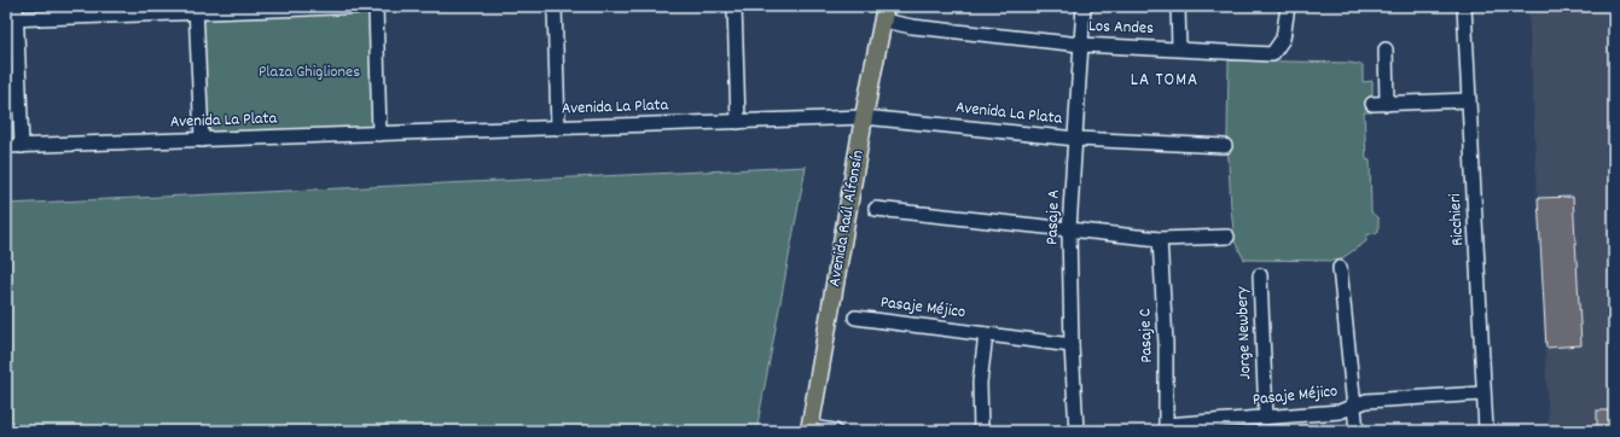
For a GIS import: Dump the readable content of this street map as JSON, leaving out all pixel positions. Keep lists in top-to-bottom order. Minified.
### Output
{"streets":{"main road":["Avenida Raúl Alfonsín"],"street":["Los Andes","Avenida La Plata","Pasaje A","Ricchieri","Pasaje Méjico","Jorge Newbery","Pasaje C"]},"crossings":[["Los Andes","Pasaje A"],["Los Andes","Avenida Raúl Alfonsín"],["Avenida La Plata","Pasaje A"],["Avenida La Plata","Avenida Raúl Alfonsín"],["Pasaje A","Pasaje Méjico"],["Ricchieri","Pasaje Méjico"],["Pasaje Méjico","Jorge Newbery"],["Pasaje Méjico","Pasaje C"]],"districts":["LA TOMA"],"parks":["Plaza Ghigliones"]}
